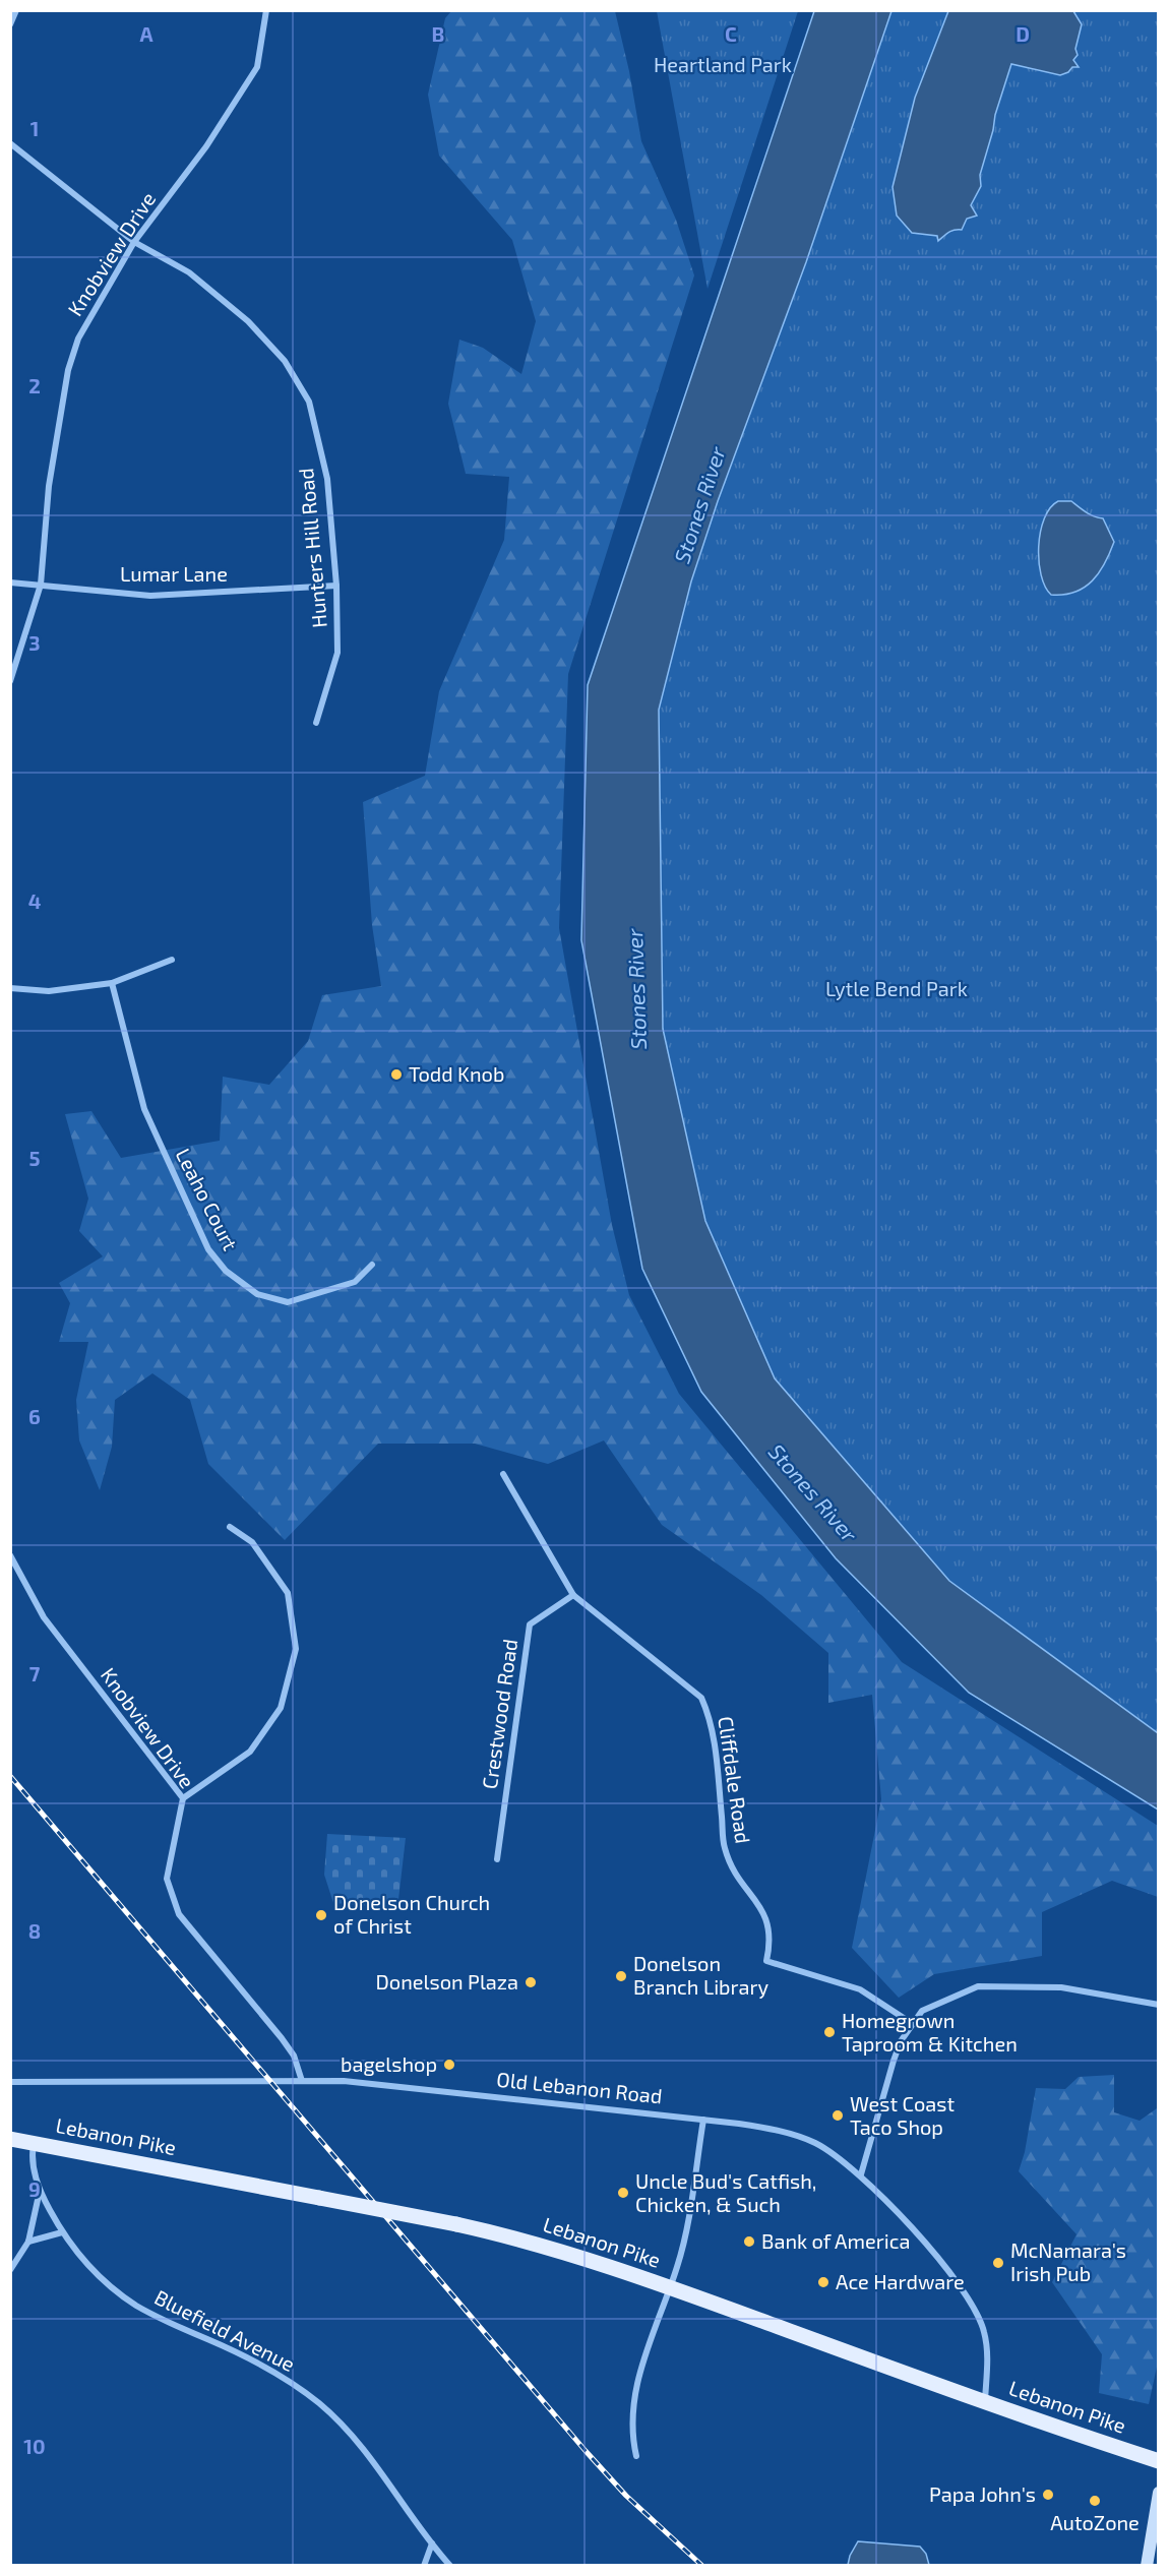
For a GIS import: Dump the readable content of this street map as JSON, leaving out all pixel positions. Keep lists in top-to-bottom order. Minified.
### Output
{"streets":{"main road":["Lebanon Pike"],"street":["Knobview Drive","Hunters Hill Road","Lumar Lane","Leaho Court","Crestwood Road","Cliffdale Road","Old Lebanon Road","Bluefield Avenue"]},"crossings":[["Knobview Drive","Hunters Hill Road"],["Knobview Drive","Lumar Lane"],["Knobview Drive","Old Lebanon Road"],["Hunters Hill Road","Lumar Lane"],["Crestwood Road","Cliffdale Road"],["Old Lebanon Road","Lebanon Pike"],["Lebanon Pike","Bluefield Avenue"]],"water":["Stones River"],"parks":["Heartland Park","Lytle Bend Park"],"places":["Todd Knob","Donelson Church of Christ","Donelson Branch Library","Donelson Plaza","Homegrown Taproom & Kitchen","bagelshop","West Coast Taco Shop","Uncle Bud's Catfish, Chicken, & Such","Bank of America","McNamara's Irish Pub","Ace Hardware","Papa John's","AutoZone"],"grid":{"columns":["A","B","C","D"],"rows":["1","2","3","4","5","6","7","8","9","10"]}}
